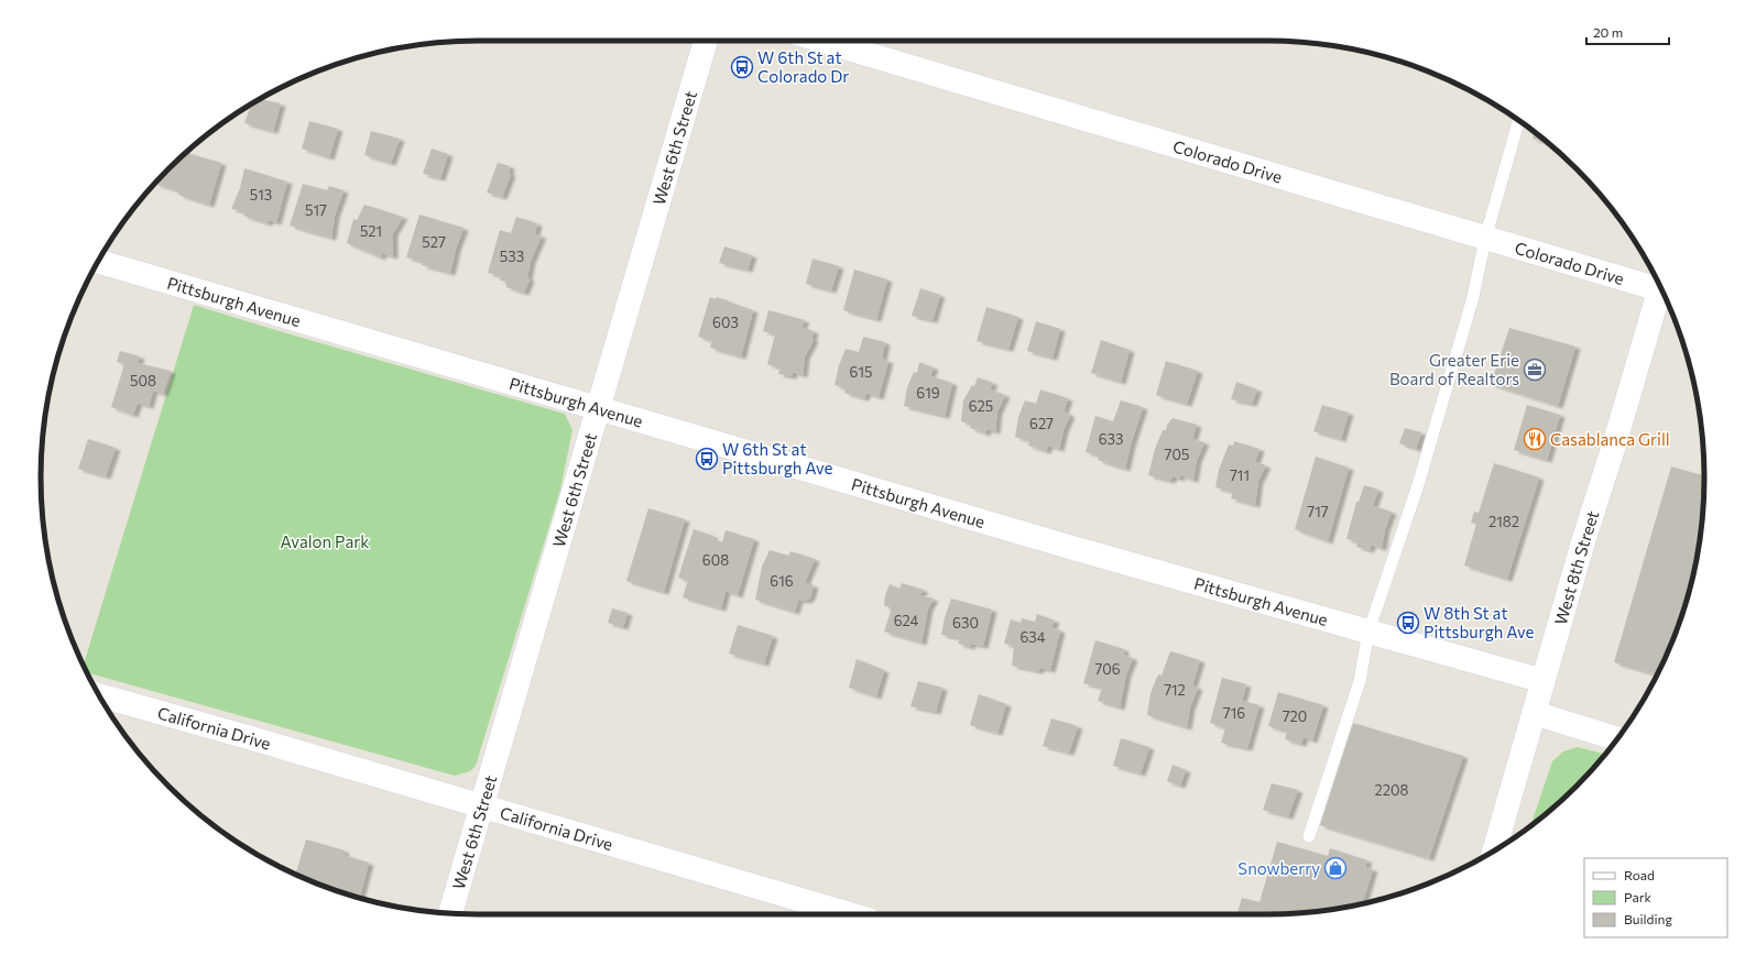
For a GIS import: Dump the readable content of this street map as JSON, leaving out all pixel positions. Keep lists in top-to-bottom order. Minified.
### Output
{"streets":{"street":["West 6th Street","Colorado Drive","Pittsburgh Avenue","West 8th Street","California Drive"]},"crossings":[["West 6th Street","Pittsburgh Avenue"],["West 6th Street","California Drive"],["Pittsburgh Avenue","West 8th Street"]],"parks":["Avalon Park"],"places":{"bus stop":["W 6th St at Colorado Dr","W 6th St at Pittsburgh Ave","W 8th St at Pittsburgh Ave"],"office":["Greater Erie Board of Realtors"],"restaurant":["Casablanca Grill"],"shop":["Snowberry"]},"house_numbers":["513","517","521","527","533","603","615","508","619","625","627","633","705","711","717","2182","608","616","624","630","634","706","712","716","720","2208"],"legend":["Road","Park","Building"],"scale_bar":"20 m"}
